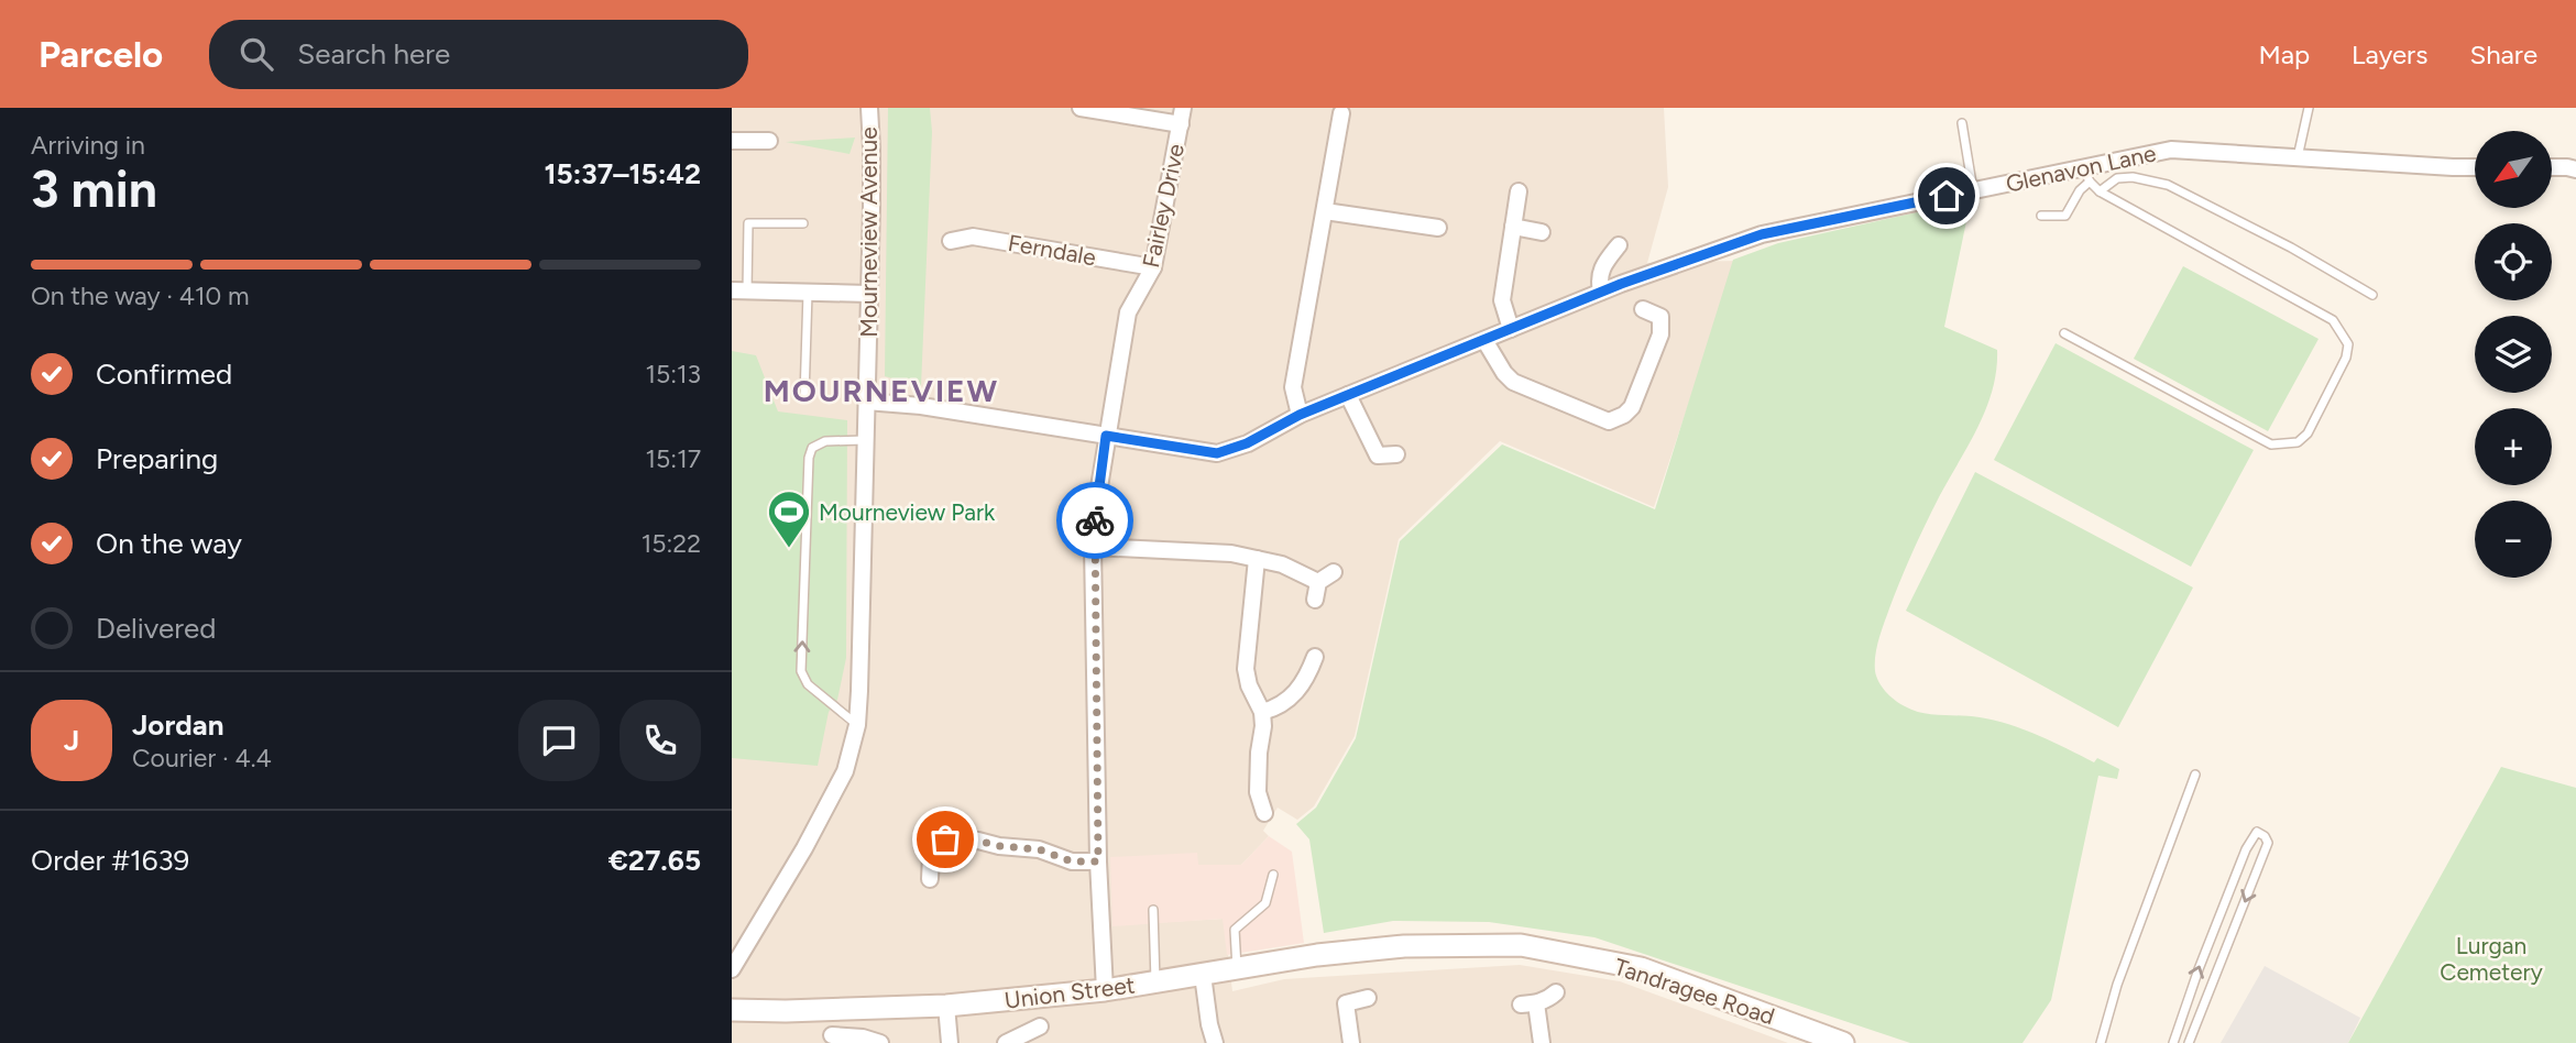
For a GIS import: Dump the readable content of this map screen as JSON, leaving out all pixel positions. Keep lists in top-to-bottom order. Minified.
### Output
{"streets":{"street":["Glenavon Lane","Fairley Drive","Mourneview Avenue","Ferndale","Tandragee Road","Union Street"]},"crossings":[["Glenavon Lane","Fairley Drive"],["Fairley Drive","Ferndale"],["Fairley Drive","Union Street"],["Tandragee Road","Union Street"]],"districts":["MOURNEVIEW"],"parks":["Lurgan Cemetery"],"places":{"sports":["Mourneview Park"]},"north":"bottom left","page":{"header":"Parcelo","search":"Search here","nav":["Map","Layers","Share"],"heading":["3 min","Arriving in","15:37–15:42"],"panel":["Jordan","Courier · 4.4","Order #1639","€27.65"],"map_buttons":["+","−"],"bar":"On the way · 410 m","list":[["Confirmed","15:13"],["Preparing","15:17"],["On the way","15:22"],"Delivered"],"round":"J"}}
